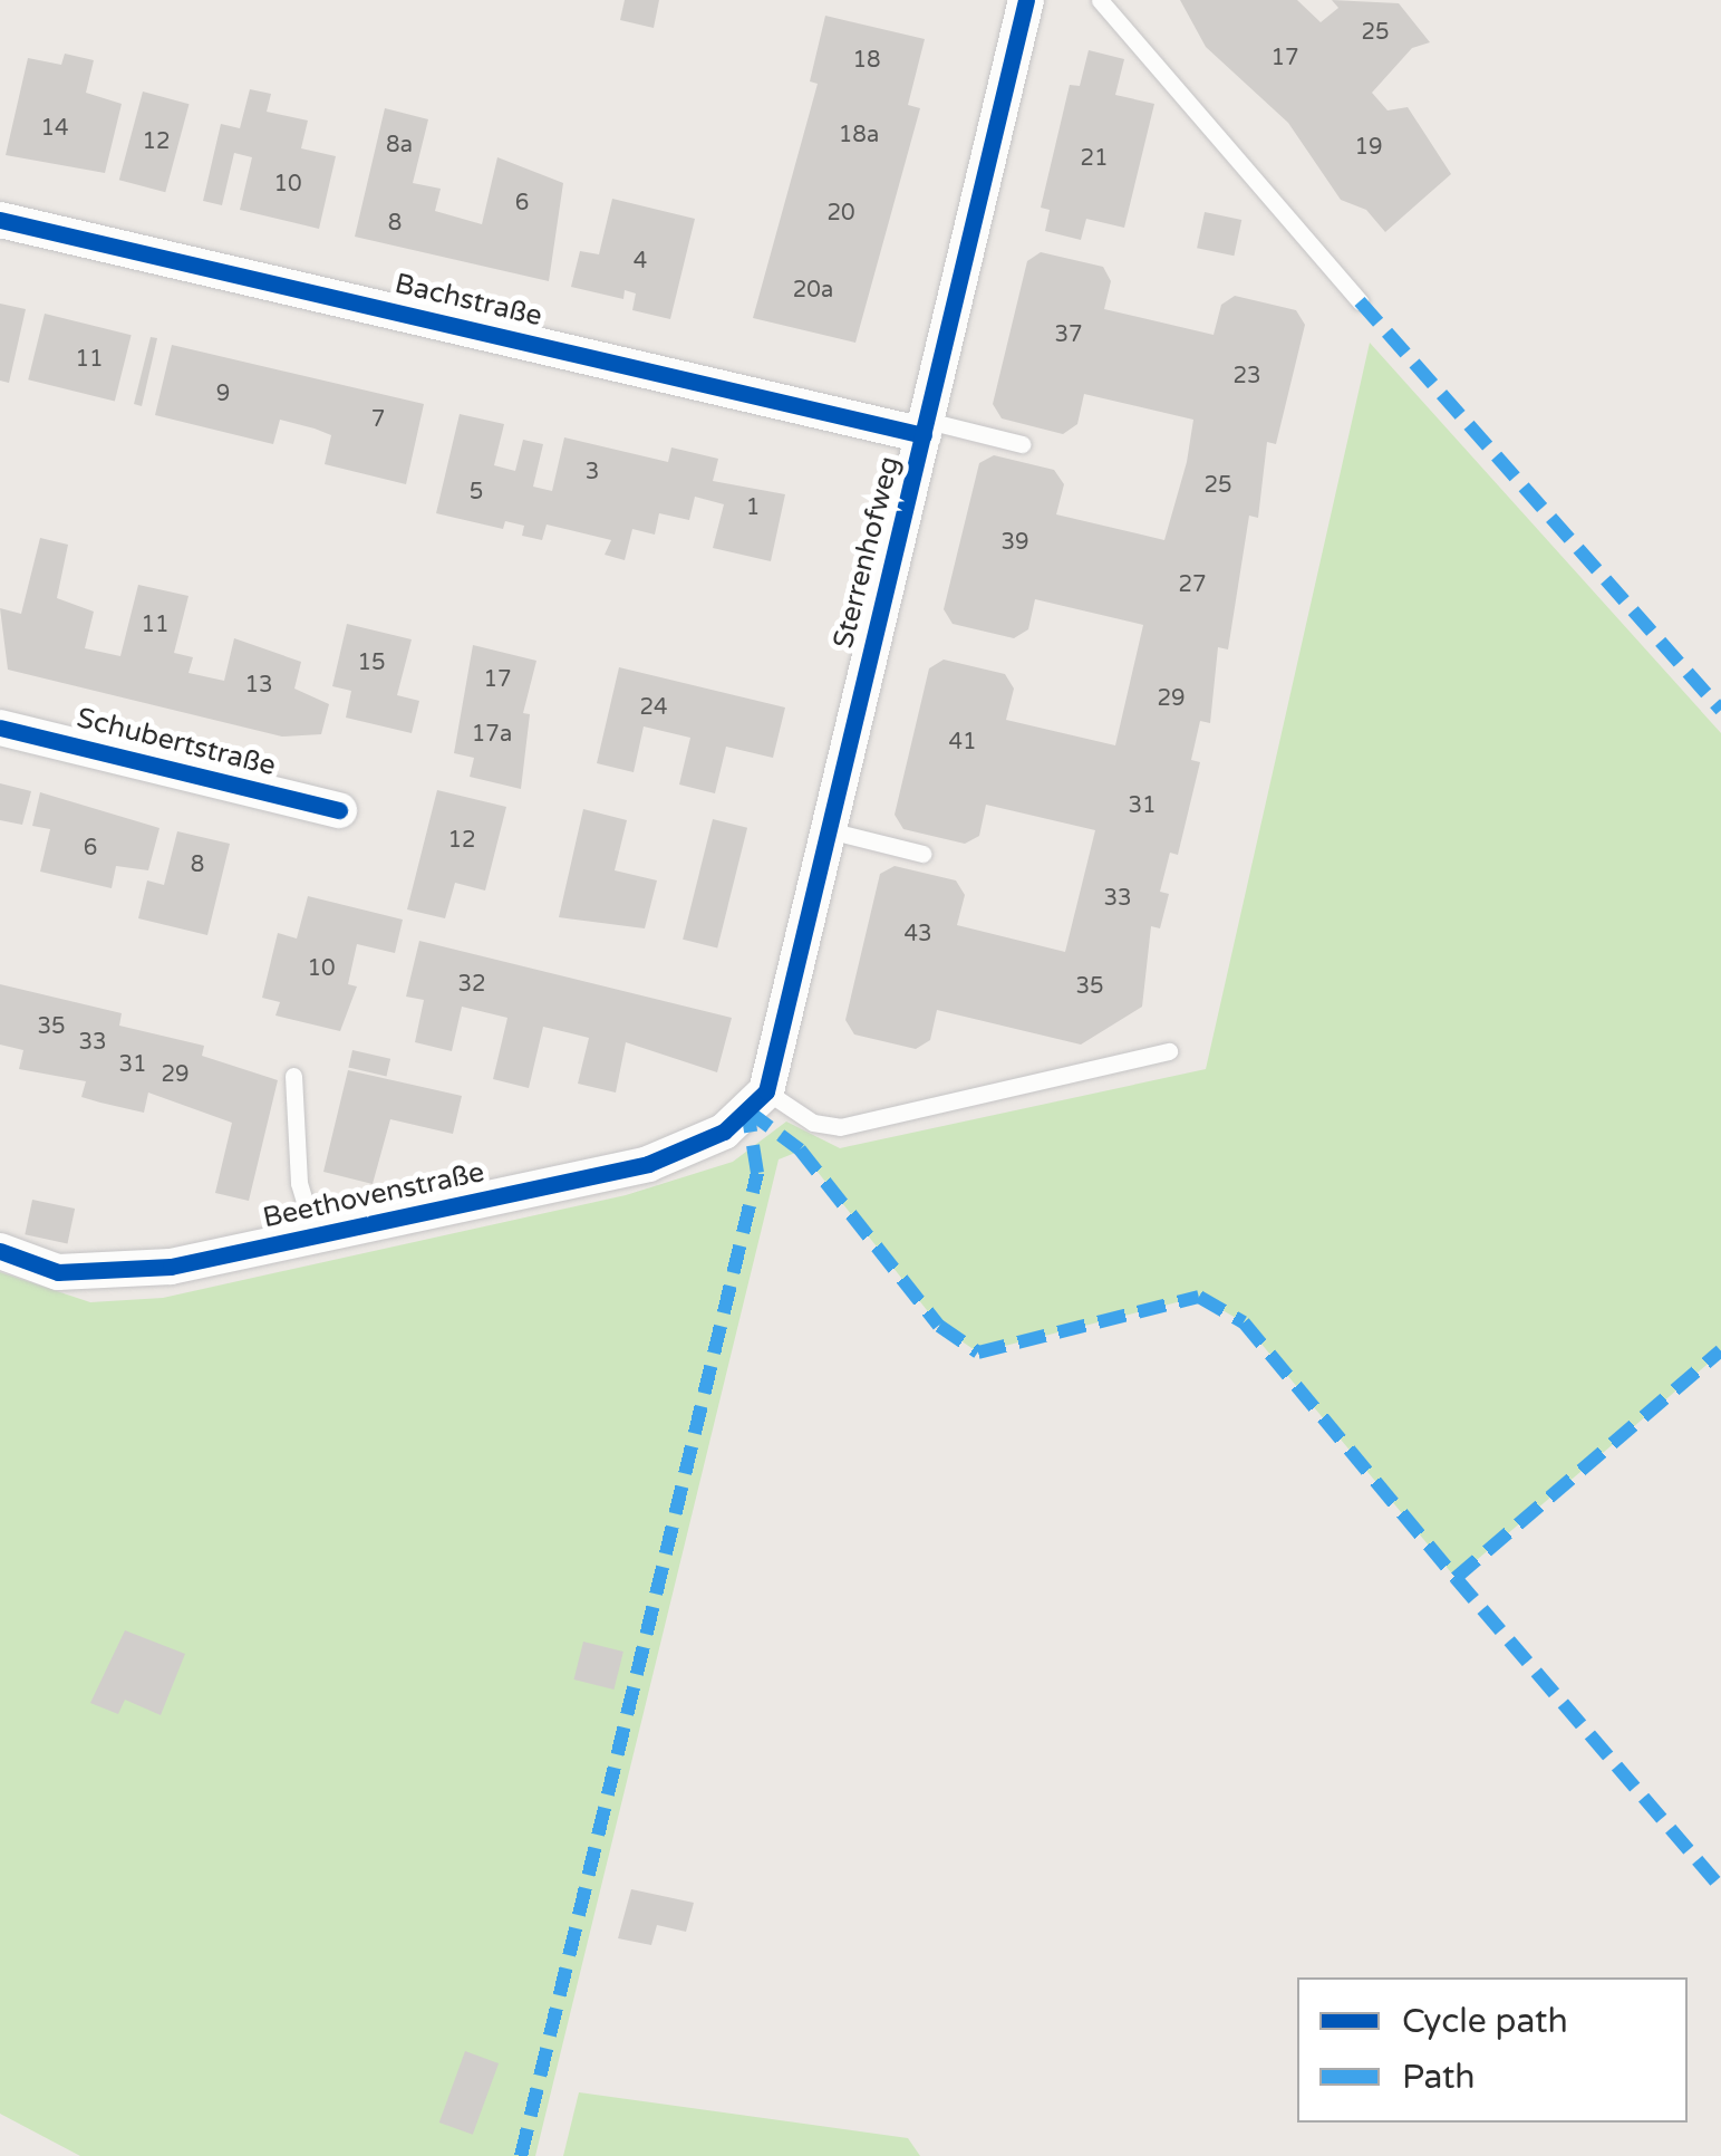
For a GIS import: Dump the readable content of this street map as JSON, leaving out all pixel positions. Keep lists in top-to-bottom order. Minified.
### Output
{"streets":{"street":["Bachstraße","Sterrenhofweg","Schubertstraße","Beethovenstraße"]},"crossings":[["Bachstraße","Sterrenhofweg"],["Sterrenhofweg","Beethovenstraße"]],"house_numbers":["25","17","18","14","18a","12","8a","19","21","10","6","20","8","4","20a","37","11","23","9","7","3","25","5","1","39","27","11","15","17","13","29","24","17a","41","31","12","6","8","33","43","10","32","35","35","33","31","29"],"legend":["Cycle path","Path"]}
